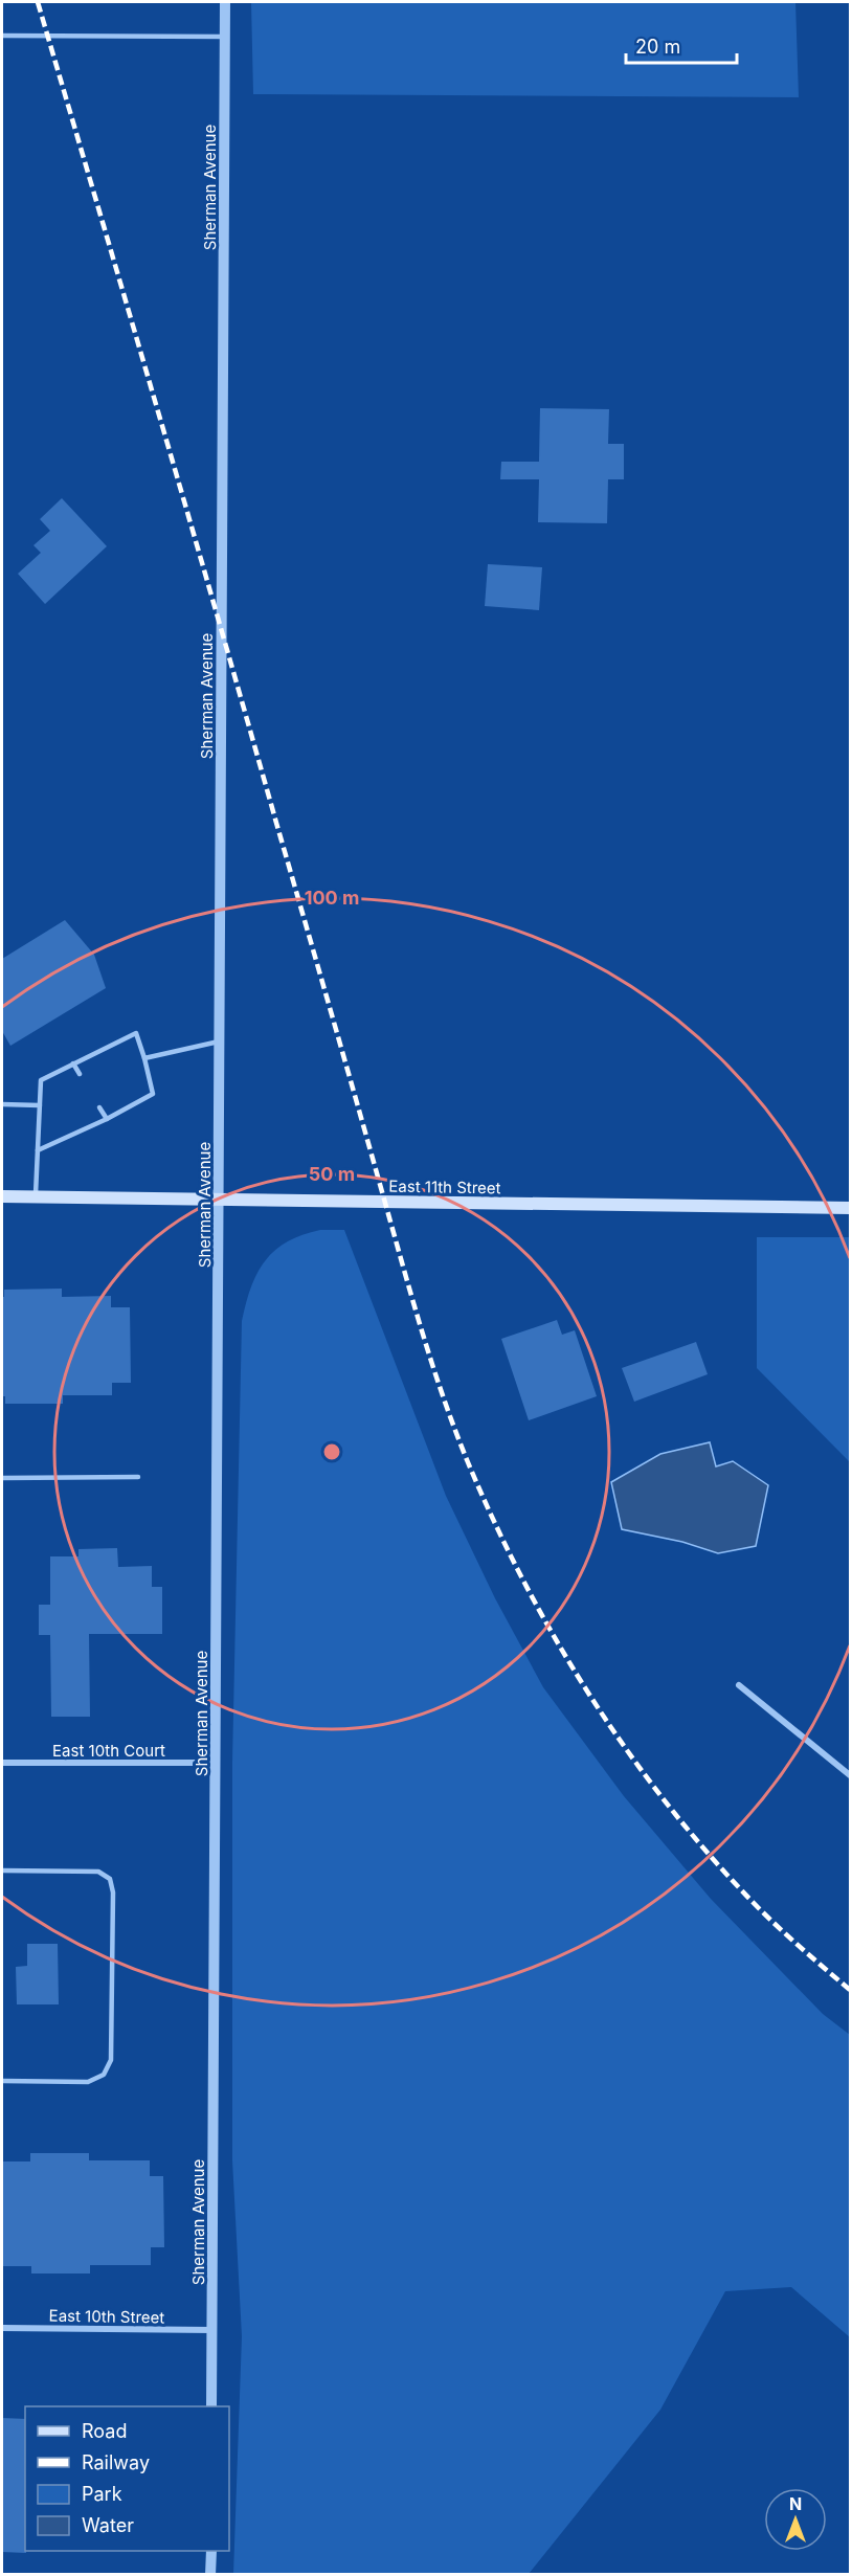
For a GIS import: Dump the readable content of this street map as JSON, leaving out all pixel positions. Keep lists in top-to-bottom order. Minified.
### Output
{"streets":{"main road":["East 11th Street"],"street":["Sherman Avenue","East 10th Court","East 10th Street"]},"crossings":[["Sherman Avenue","East 11th Street"],["Sherman Avenue","East 10th Court"],["Sherman Avenue","East 10th Street"]],"legend":["Road","Railway","Park","Water"],"scale_bar":"20 m","north":"top","rings":["100 m","50 m"]}
